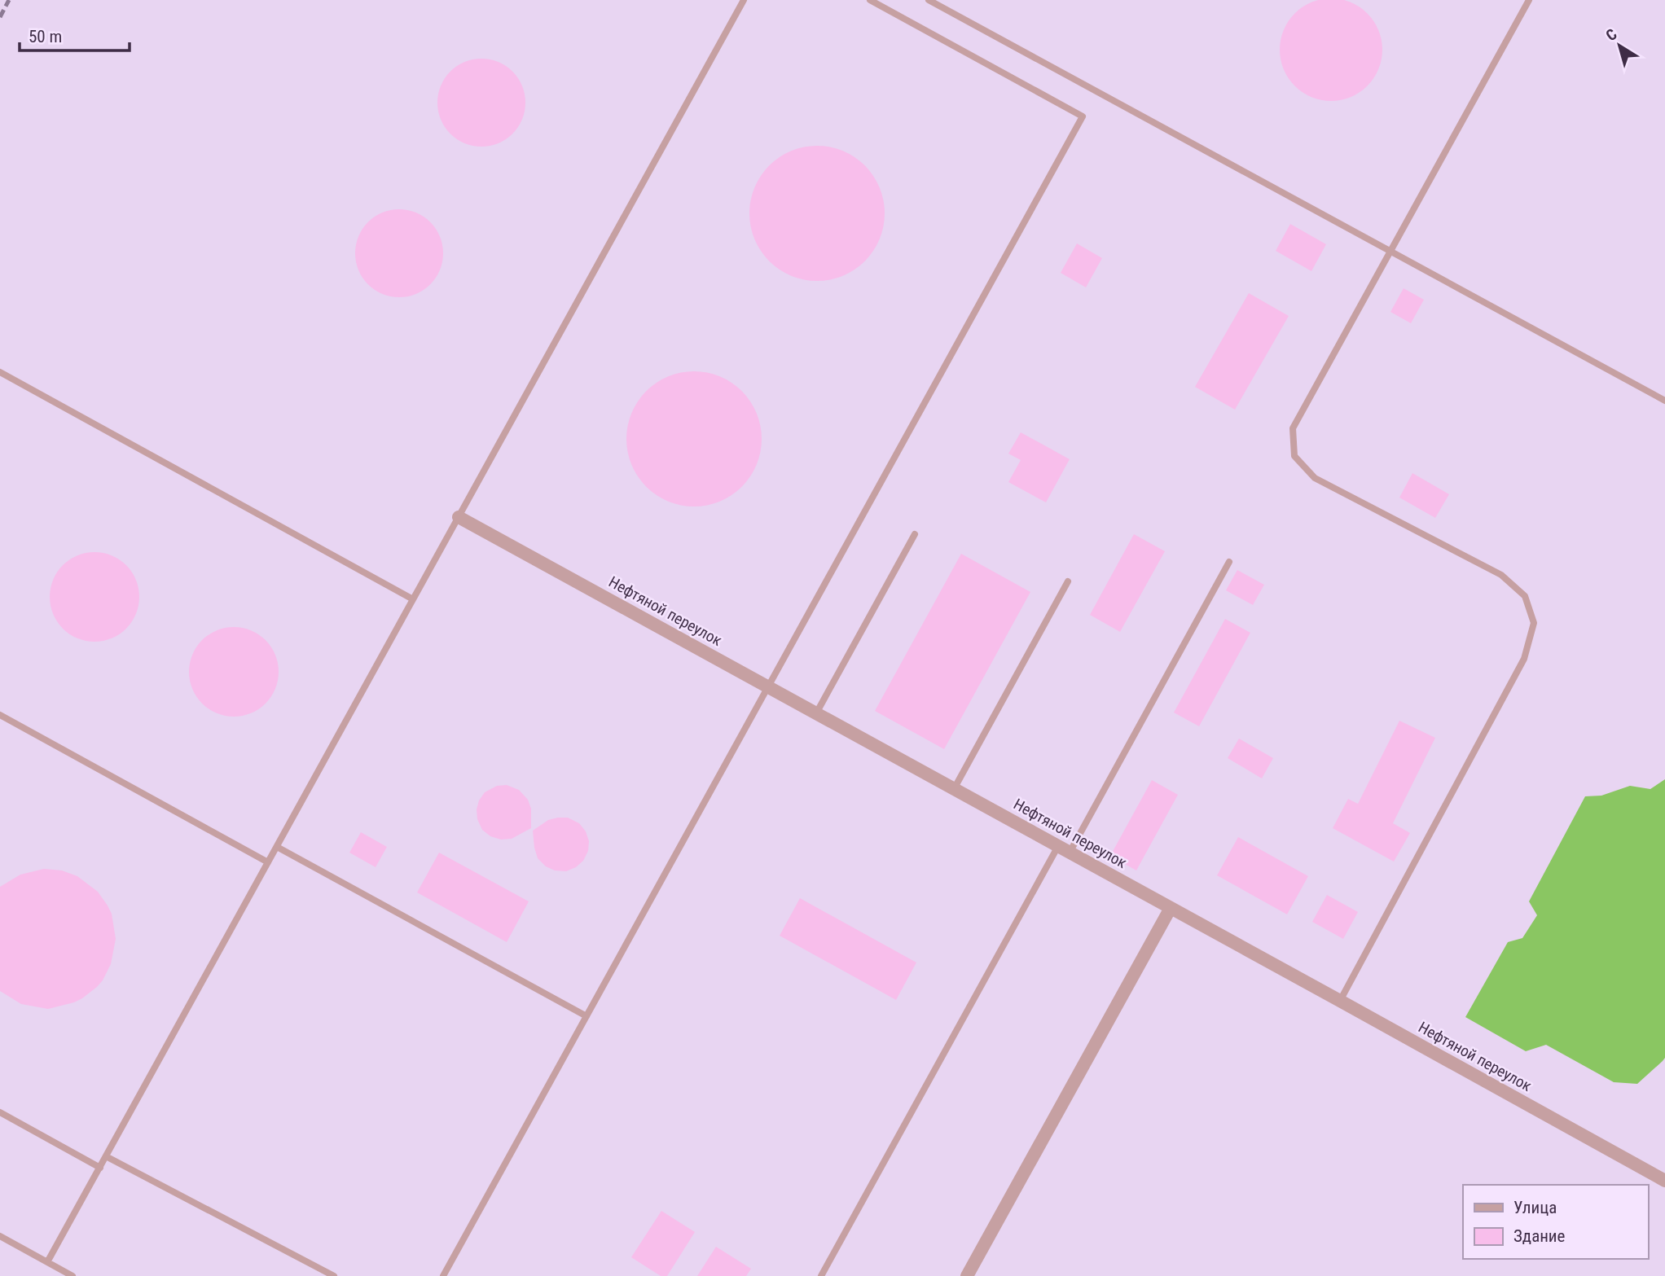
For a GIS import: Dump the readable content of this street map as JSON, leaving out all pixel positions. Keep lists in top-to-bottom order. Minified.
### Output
{"streets":{"street":["Нефтяной переулок"]},"legend":["Улица","Здание"],"scale_bar":"50 m","north":"top left"}
